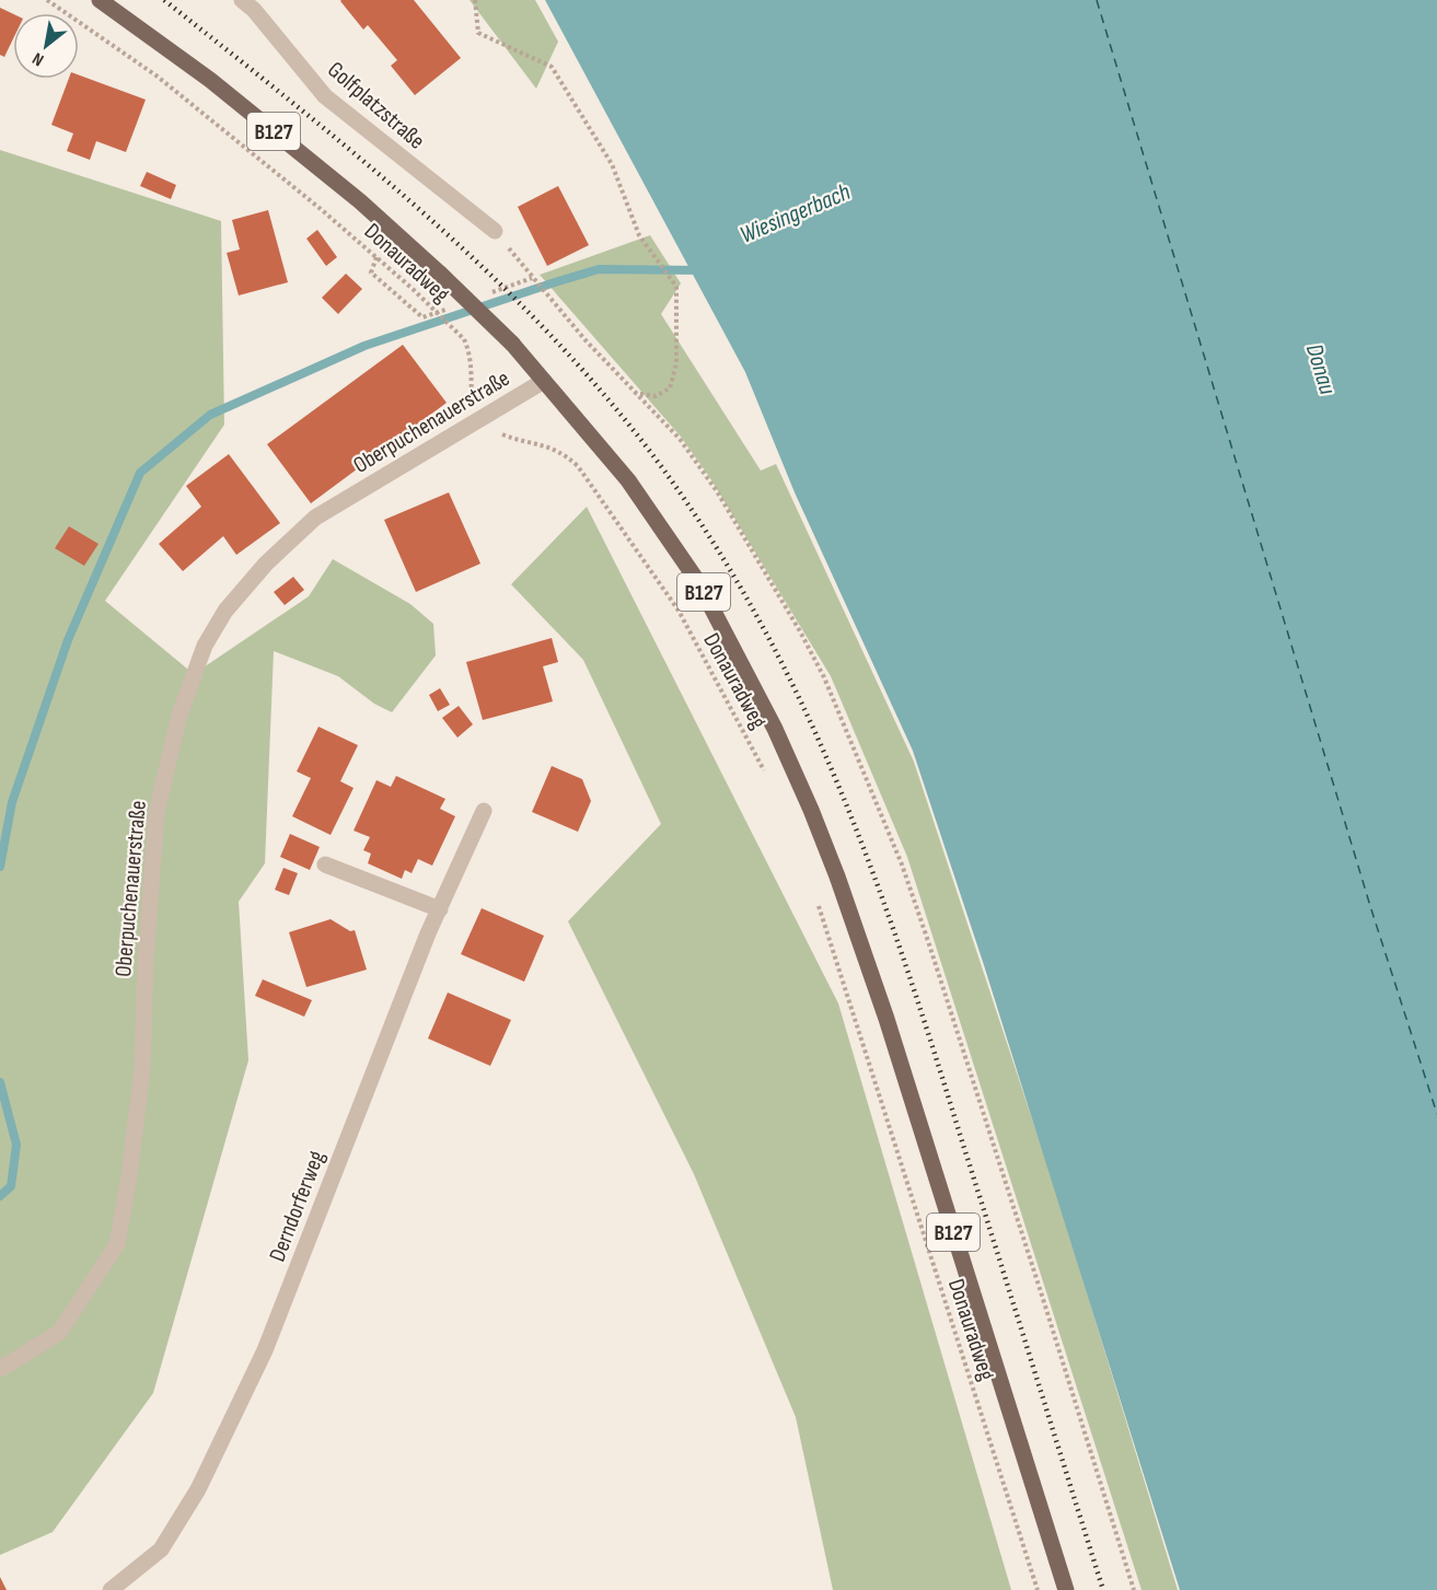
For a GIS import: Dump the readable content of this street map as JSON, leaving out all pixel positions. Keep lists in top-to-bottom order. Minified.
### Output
{"streets":{"main road":["B127"],"street":["Golfplatzstraße","Oberpuchenauerstraße","Derndorferweg"],"path":["Donauradweg"]},"crossings":[["B127","Oberpuchenauerstraße"],["Donauradweg","Oberpuchenauerstraße"]],"water":["Wiesingerbach","Donau"],"north":"bottom left"}
